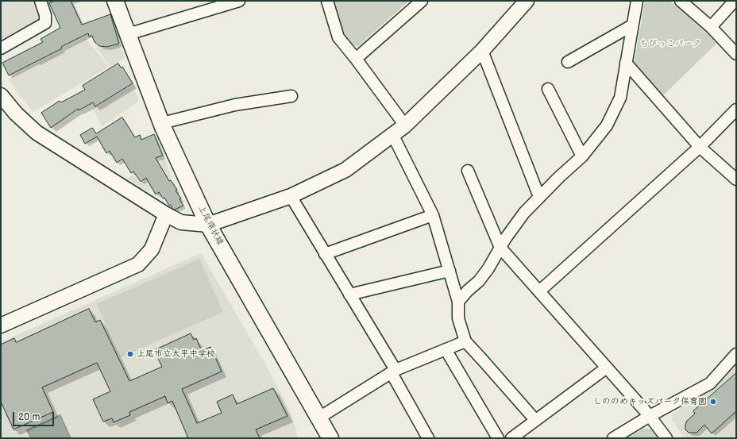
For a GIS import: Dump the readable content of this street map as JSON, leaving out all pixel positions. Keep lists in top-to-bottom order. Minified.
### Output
{"streets":{"main road":["上尾環状線"]},"parks":["ちびっこパーク"],"places":["上尾市立太平中学校","しののめキッズパーク保育園"],"scale_bar":"20 m"}
